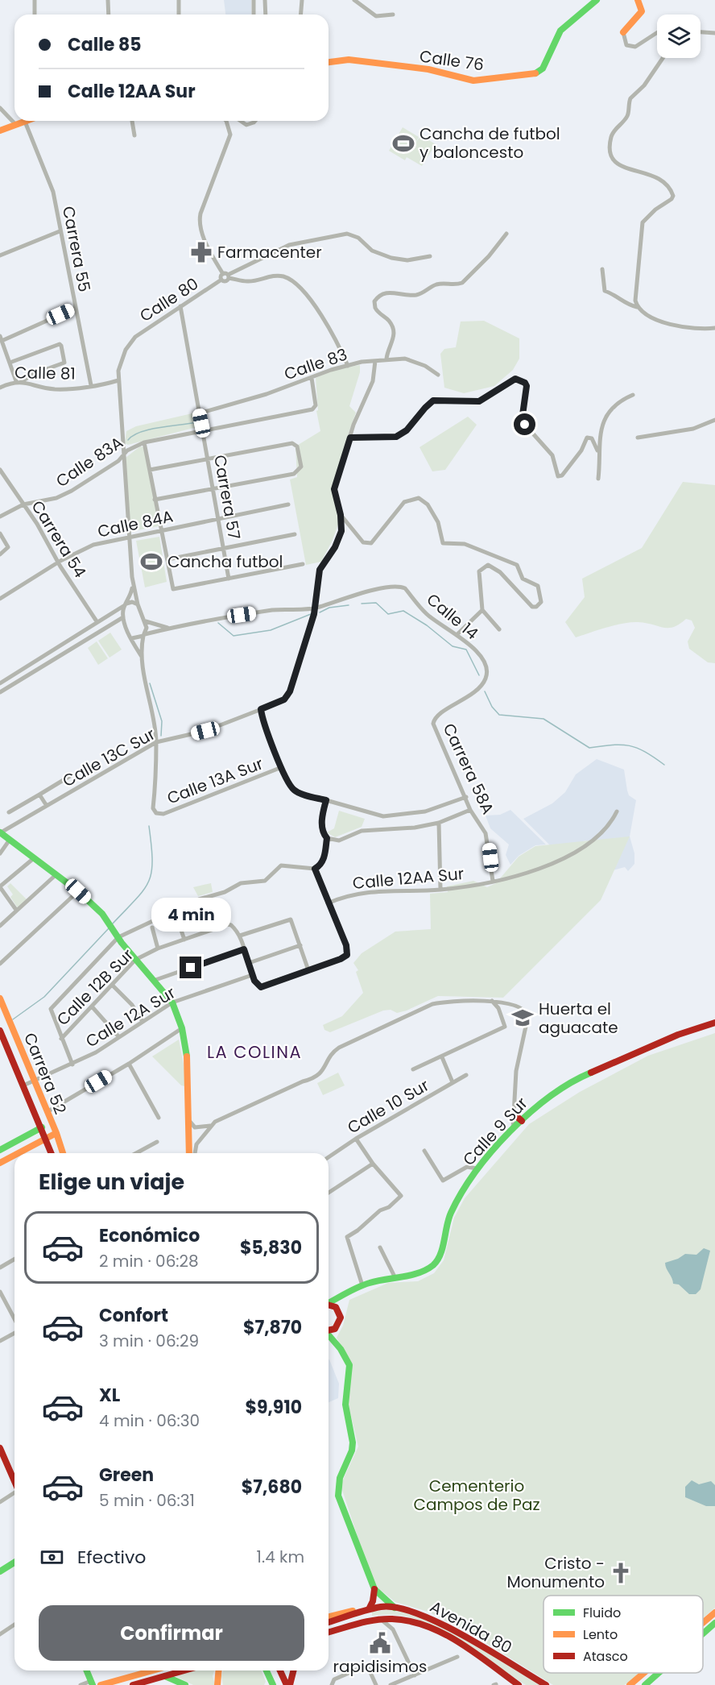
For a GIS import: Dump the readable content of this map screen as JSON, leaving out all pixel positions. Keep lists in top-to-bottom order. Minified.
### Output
{"streets":{"main road":["Calle 76","Carrera 52","Calle 9 Sur","Avenida 80"],"street":["Carrera 55","Calle 80","Calle 83","Calle 81","Calle 83A","Carrera 57","Calle 84A","Carrera 54","Calle 14","Calle 13C Sur","Carrera 58A","Calle 13A Sur","Calle 12AA Sur","Calle 12B Sur","Calle 12A Sur","Calle 10 Sur"]},"crossings":[["Carrera 55","Calle 81"],["Calle 80","Calle 81"],["Calle 80","Carrera 57"],["Calle 83","Calle 83A"],["Calle 83","Carrera 57"],["Calle 83A","Carrera 57"],["Calle 83A","Carrera 54"],["Carrera 57","Calle 84A"],["Calle 84A","Carrera 54"],["Calle 14","Calle 13C Sur"],["Calle 14","Carrera 58A"],["Calle 13C Sur","Calle 13A Sur"],["Carrera 58A","Calle 12AA Sur"],["Calle 12A Sur","Carrera 52"]],"districts":["LA COLINA"],"parks":["Cementerio Campos de Paz"],"places":{"sports":["Cancha de futbol y baloncesto","Cancha futbol"],"pharmacy":["Farmacenter"],"school or university":["Huerta el aguacate"],"church":["Cristo - Monumento"],"public building":["rapidisimos"]},"legend":["Fluido","Lento","Atasco"],"page":{"banner":["Calle 85","Calle 12AA Sur"],"bubble":"4 min","heading":"Elige un viaje","list":[{"name":"Económico","note":"2 min · 06:28","value":"$5,830"},{"name":"Confort","note":"3 min · 06:29","value":"$7,870"},{"name":"XL","note":"4 min · 06:30","value":"$9,910"},{"name":"Green","note":"5 min · 06:31","value":"$7,680"}],"pay":["Efectivo","1.4 km"],"buttons":"Confirmar"}}
